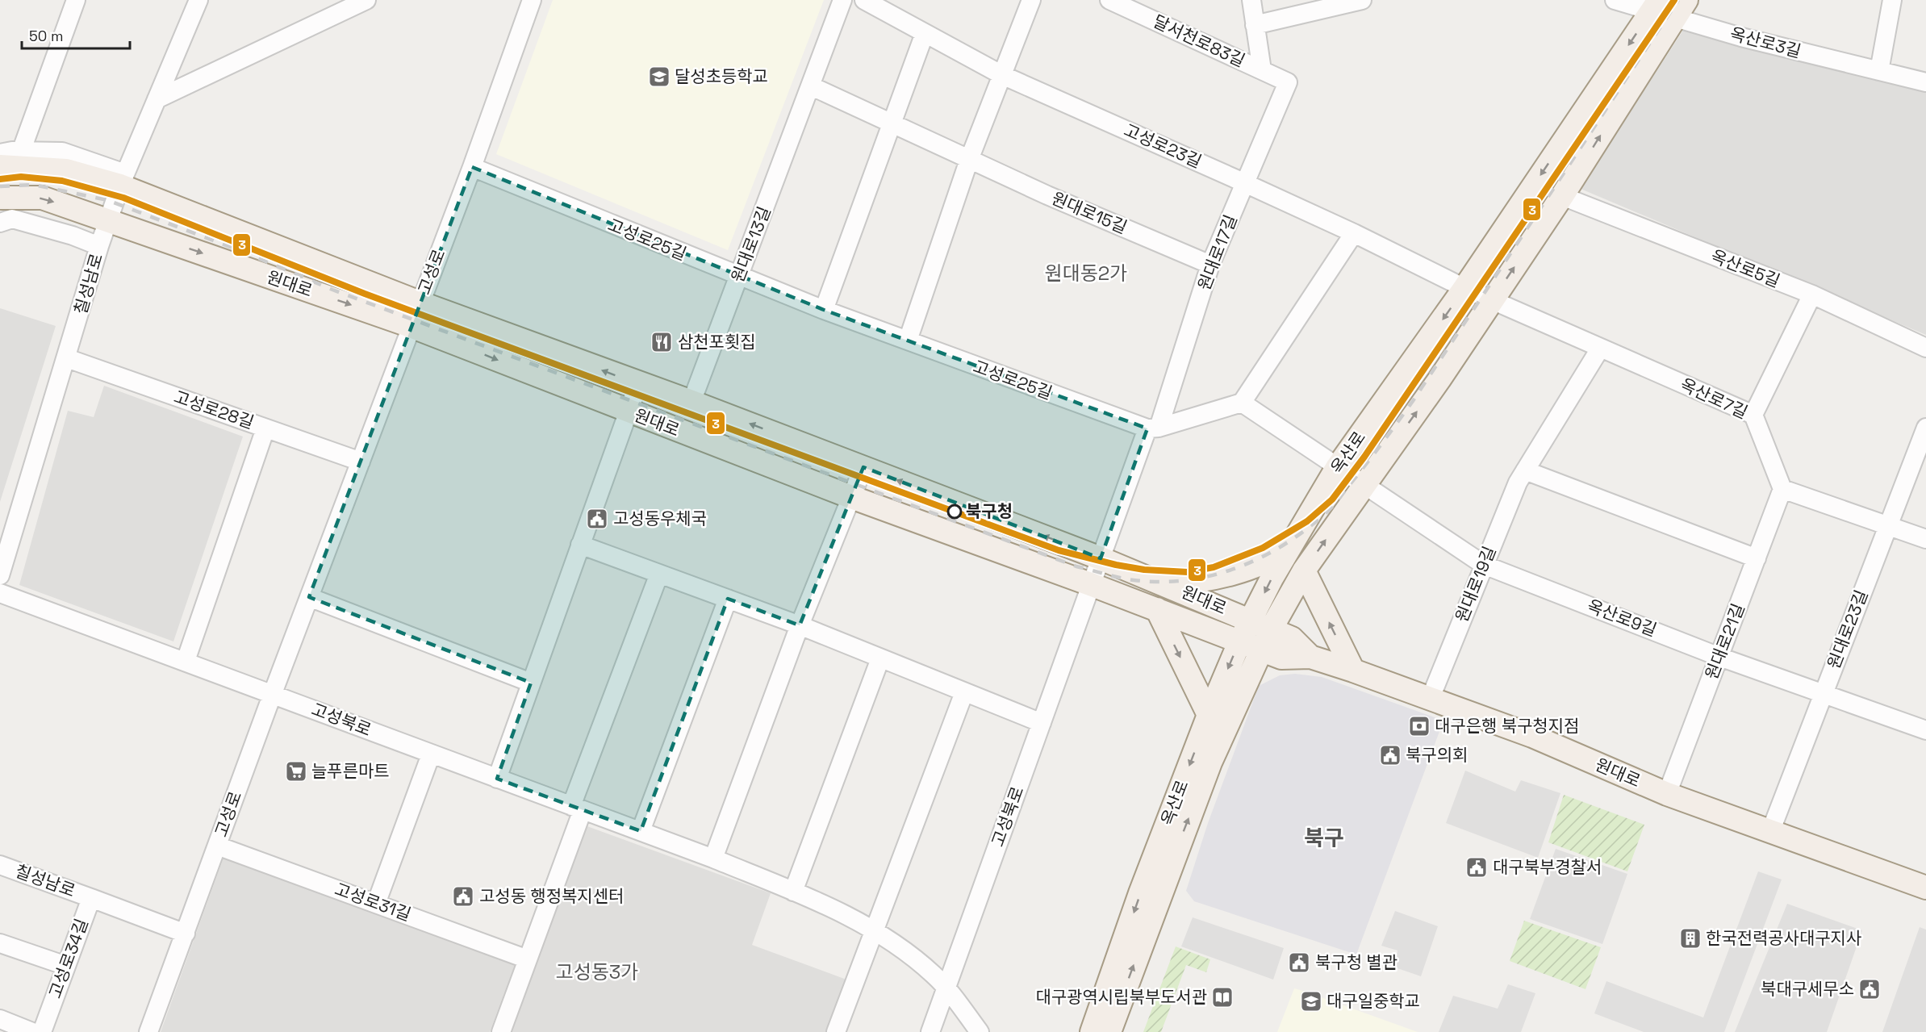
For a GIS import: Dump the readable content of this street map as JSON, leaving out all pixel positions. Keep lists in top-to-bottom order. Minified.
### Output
{"streets":{"main road":["원대로","옥산로"],"street":["달서천로83길","옥산로3길","고성로23길","원대로15길","고성로25길","원대로13길","원대로17길","옥산로5길","고성로","칠성남로","옥산로7길","고성로28길","원대로19길","옥산로9길","원대로23길","원대로21길","고성북로","고성로31길","고성로34길"]},"crossings":[["달서천로83길","원대로17길"],["옥산로3길","옥산로"],["고성로23길","원대로17길"],["고성로23길","옥산로7길"],["고성로23길","옥산로"],["원대로15길","원대로17길"],["고성로25길","원대로13길"],["고성로25길","원대로17길"],["고성로25길","고성로"],["원대로13길","원대로"],["고성로","원대로"],["고성로","고성로28길"],["고성로","고성북로"],["고성로","고성로31길"],["고성로","고성로34길"],["칠성남로","원대로"],["칠성남로","고성로28길"],["칠성남로","고성로34길"],["원대로","옥산로"],["원대로","원대로19길"],["원대로","원대로23길"],["원대로","원대로21길"],["원대로","고성북로"],["옥산로7길","옥산로"],["옥산로7길","원대로19길"],["옥산로7길","원대로21길"],["옥산로","옥산로9길"],["원대로19길","옥산로9길"],["옥산로9길","원대로23길"],["옥산로9길","원대로21길"]],"districts":["원대동2가","북구","고성동3가"],"places":{"school or university":["달성초등학교","대구일중학교"],"restaurant":["삼천포횟집"],"other":["북구청"],"public building":["고성동우체국","북구의회","대구북부경찰서","고성동 행정복지센터","북구청 별관","북대구세무소"],"bank":["대구은행 북구청지점"],"supermarket":["늘푸른마트"],"building":["한국전력공사대구지사"],"library":["대구광역시립북부도서관"]},"lines":["transit line 3"],"scale_bar":"50 m"}
